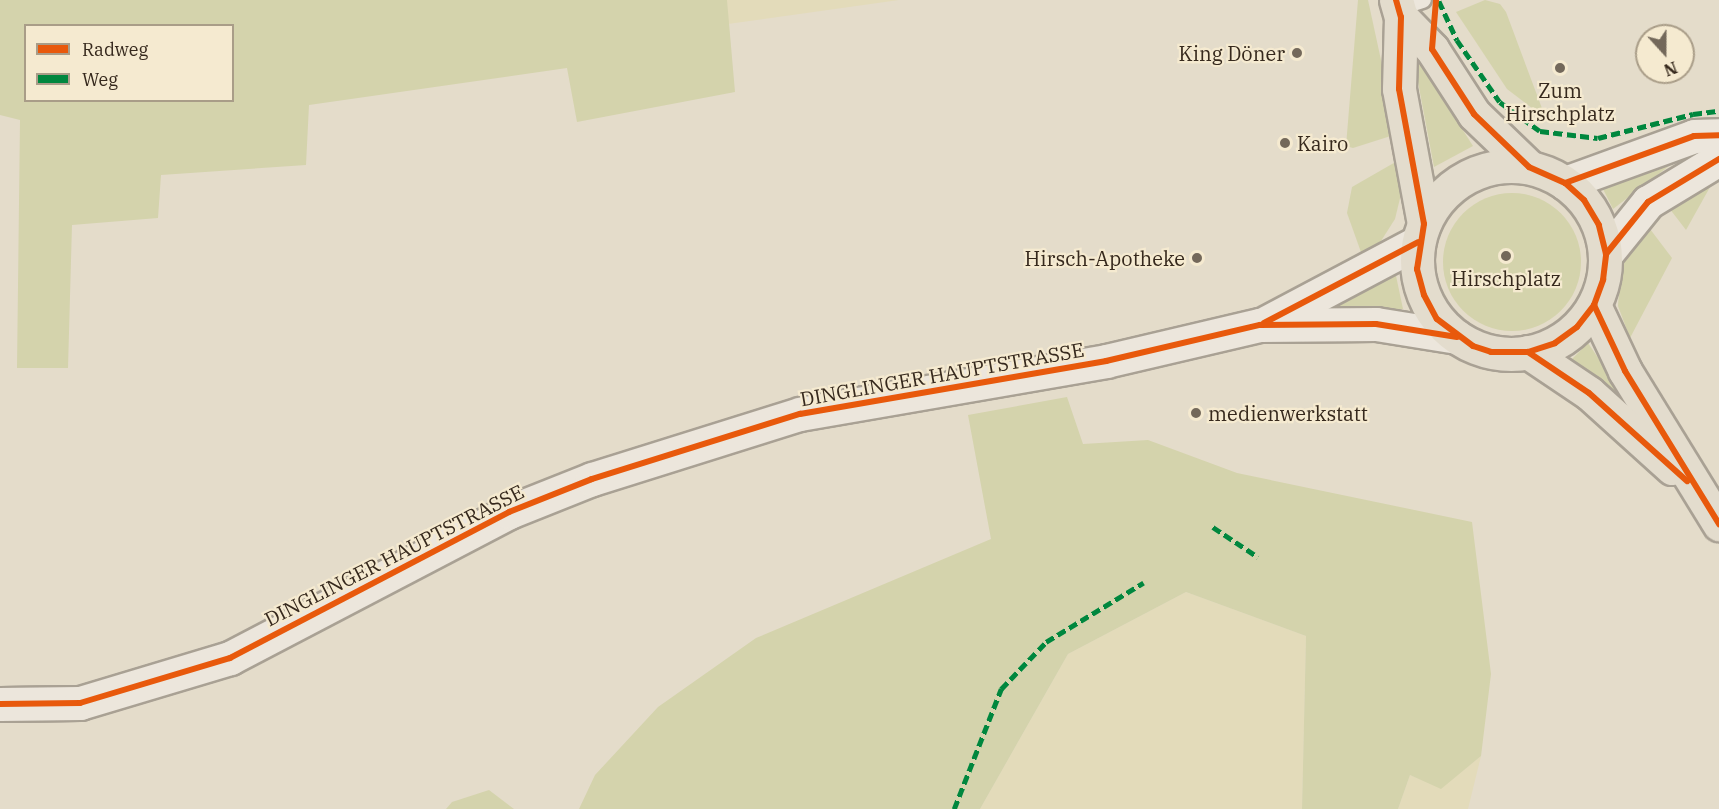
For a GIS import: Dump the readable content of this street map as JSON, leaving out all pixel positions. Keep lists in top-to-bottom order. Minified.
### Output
{"streets":{"street":["DINGLINGER HAUPTSTRASSE"]},"places":["King Döner","Zum Hirschplatz","Kairo","Hirschplatz","Hirsch-Apotheke","medienwerkstatt"],"legend":["Radweg","Weg"],"north":"bottom"}
